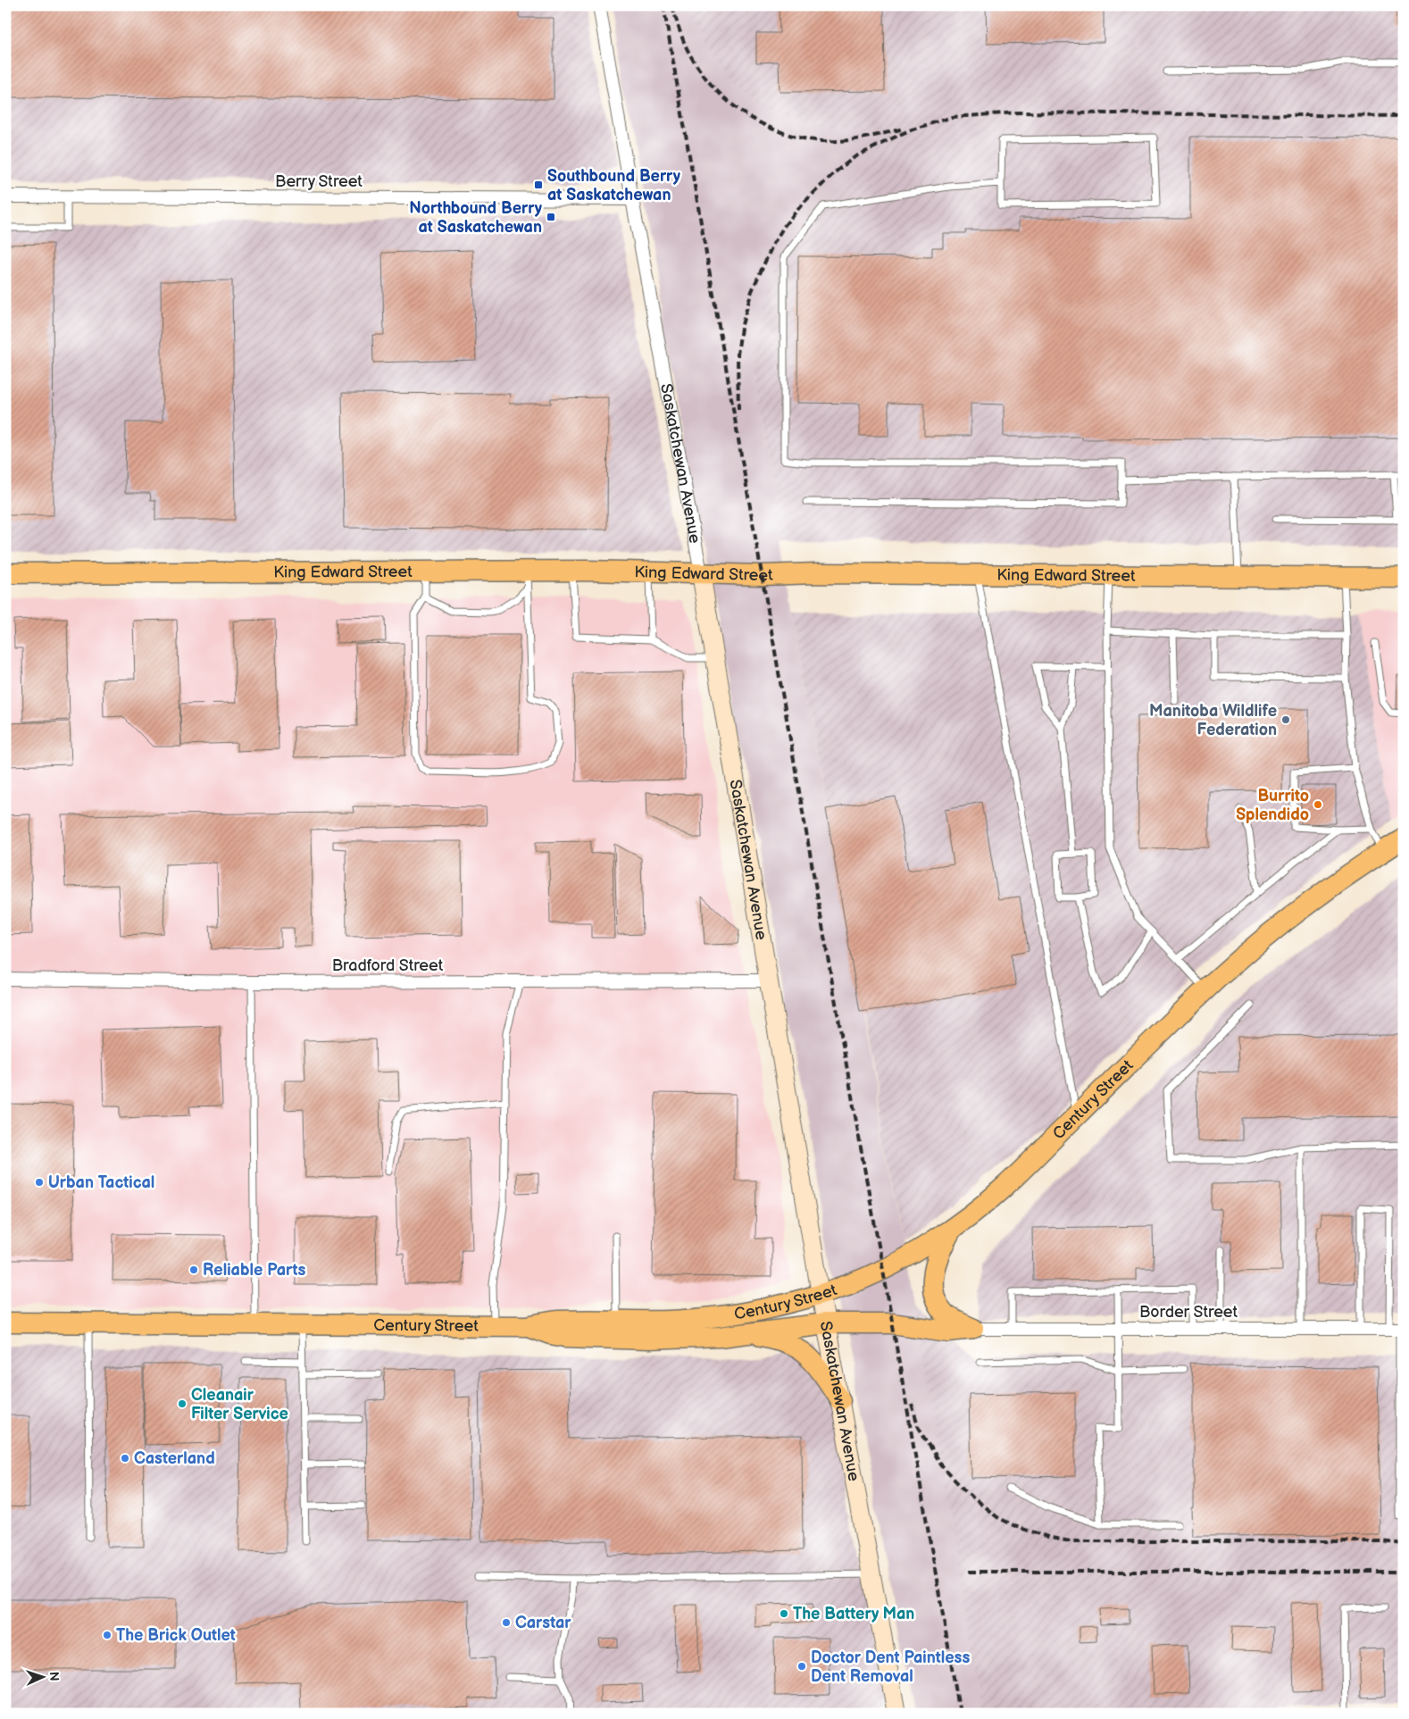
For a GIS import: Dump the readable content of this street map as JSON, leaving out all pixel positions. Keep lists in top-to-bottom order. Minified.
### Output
{"streets":{"main road":["King Edward Street","Century Street"],"street":["Berry Street","Saskatchewan Avenue","Bradford Street","Border Street"]},"crossings":[["Berry Street","Saskatchewan Avenue"],["Saskatchewan Avenue","King Edward Street"],["Saskatchewan Avenue","Bradford Street"],["Saskatchewan Avenue","Century Street"]],"places":{"transit":["Southbound Berry at Saskatchewan","Northbound Berry at Saskatchewan"],"other":["Manitoba Wildlife Federation","Burrito Splendido","Urban Tactical","Reliable Parts","Cleanair Filter Service","Casterland","The Battery Man","Carstar","The Brick Outlet","Doctor Dent Paintless Dent Removal"]},"north":"right"}
